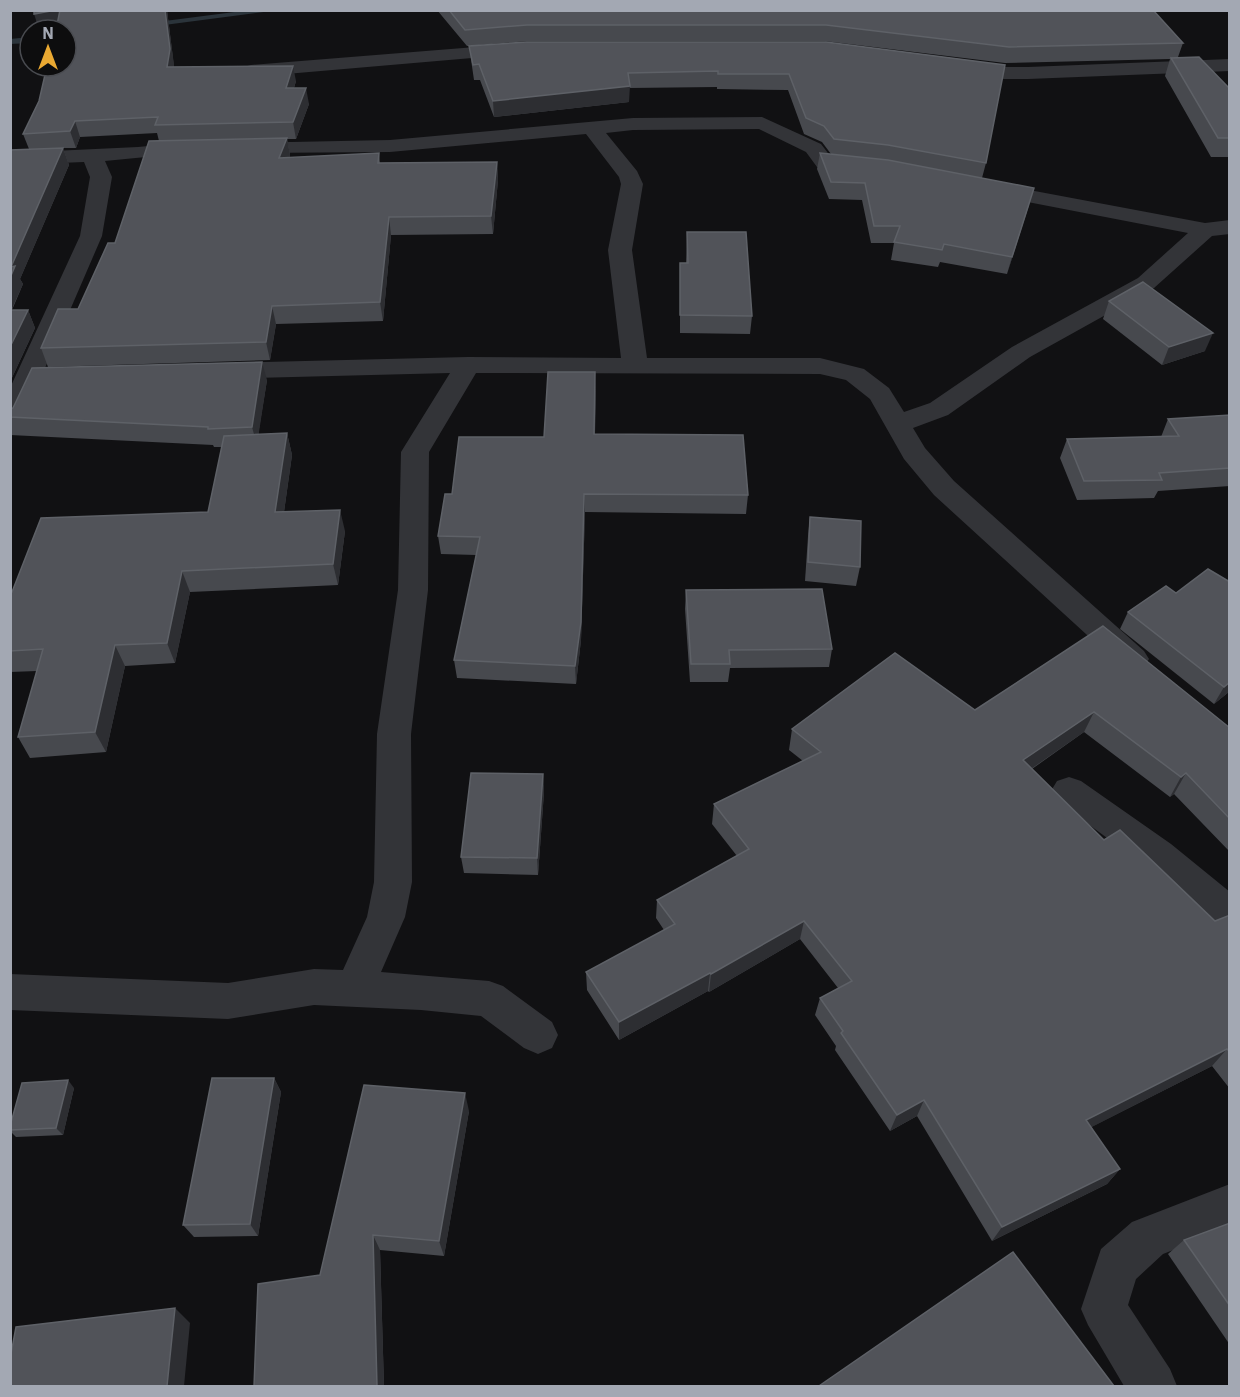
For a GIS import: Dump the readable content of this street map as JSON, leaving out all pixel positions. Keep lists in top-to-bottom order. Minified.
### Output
{"north":"top"}
